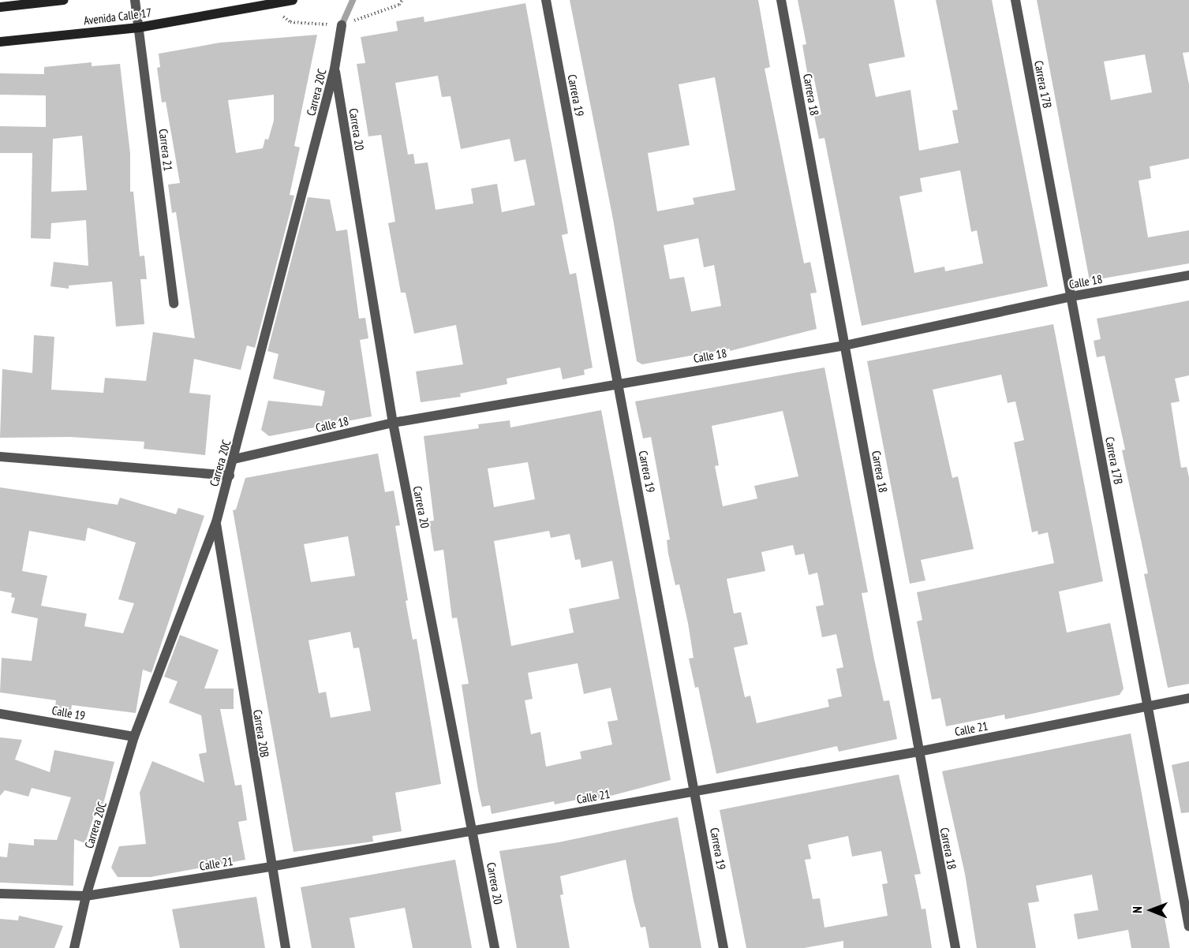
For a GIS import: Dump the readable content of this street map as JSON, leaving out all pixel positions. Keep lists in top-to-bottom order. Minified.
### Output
{"streets":{"main road":["Avenida Calle 17"],"street":["Carrera 17B","Carrera 20C","Carrera 18","Carrera 19","Carrera 20","Carrera 21","Calle 18","Calle 19","Calle 21","Carrera 20B"]},"crossings":[["Avenida Calle 17","Carrera 21"],["Carrera 17B","Calle 18"],["Carrera 17B","Calle 21"],["Carrera 20C","Carrera 20"],["Carrera 20C","Calle 18"],["Carrera 20C","Calle 19"],["Carrera 20C","Calle 21"],["Carrera 20C","Carrera 20B"],["Carrera 18","Calle 18"],["Carrera 18","Calle 21"],["Carrera 19","Calle 18"],["Carrera 19","Calle 21"],["Carrera 20","Calle 18"],["Carrera 20","Calle 21"],["Calle 21","Carrera 20B"]],"north":"left"}
